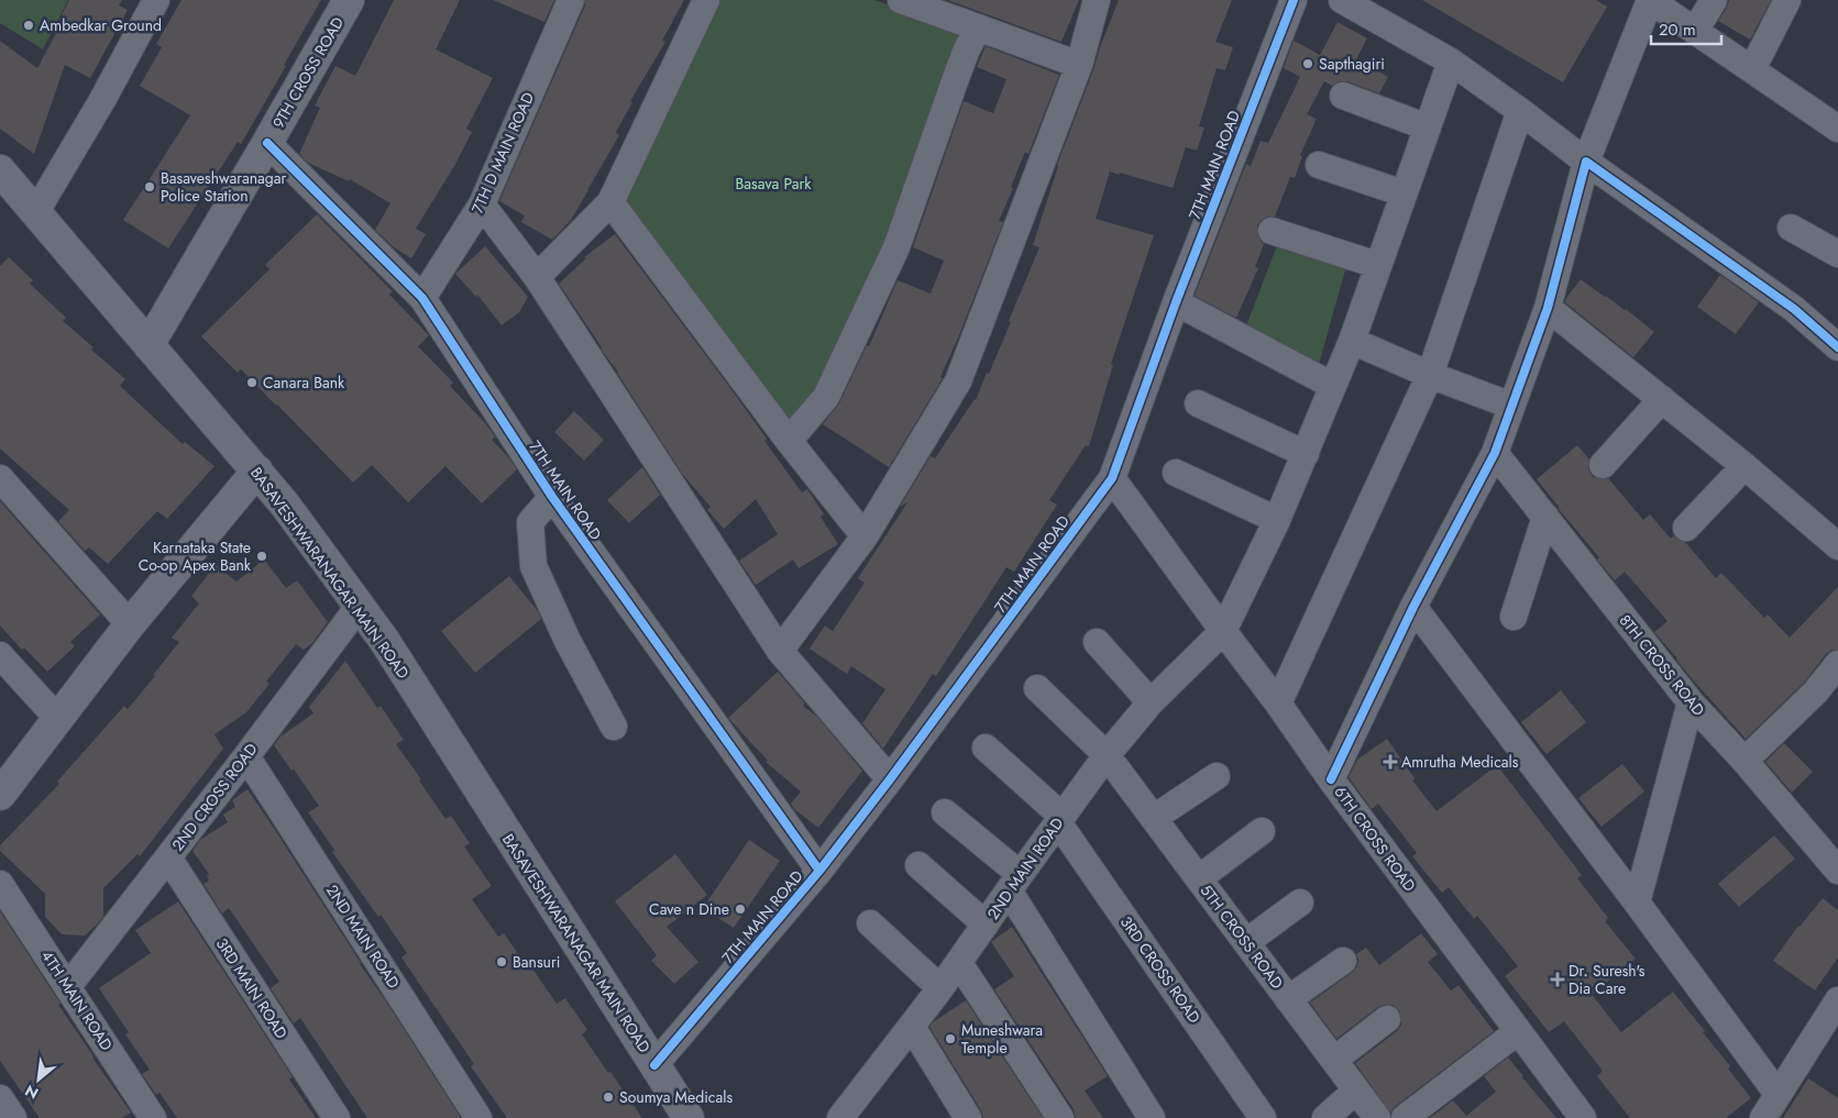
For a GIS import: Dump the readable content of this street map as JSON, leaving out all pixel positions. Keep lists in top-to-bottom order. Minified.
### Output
{"streets":{"main road":["9TH CROSS ROAD","BASAVESHWARANAGAR MAIN ROAD"],"street":["7TH D MAIN ROAD","7TH MAIN ROAD","8TH CROSS ROAD","2ND CROSS ROAD","6TH CROSS ROAD","2ND MAIN ROAD","5TH CROSS ROAD","3RD CROSS ROAD","3RD MAIN ROAD","4TH MAIN ROAD"]},"crossings":[["9TH CROSS ROAD","7TH MAIN ROAD"],["9TH CROSS ROAD","BASAVESHWARANAGAR MAIN ROAD"],["7TH D MAIN ROAD","7TH MAIN ROAD"],["7TH MAIN ROAD","BASAVESHWARANAGAR MAIN ROAD"],["7TH MAIN ROAD","6TH CROSS ROAD"],["BASAVESHWARANAGAR MAIN ROAD","2ND CROSS ROAD"],["2ND CROSS ROAD","2ND MAIN ROAD"],["2ND CROSS ROAD","3RD MAIN ROAD"],["2ND CROSS ROAD","4TH MAIN ROAD"],["6TH CROSS ROAD","2ND MAIN ROAD"],["2ND MAIN ROAD","5TH CROSS ROAD"],["2ND MAIN ROAD","3RD CROSS ROAD"]],"parks":["Basava Park"],"places":{"other":["Ambedkar Ground","Sapthagiri","Basaveshwaranagar Police Station","Canara Bank","Karnataka State Co-op Apex Bank","Cave n Dine","Bansuri","Muneshwara Temple","Soumya Medicals"],"health":["Amrutha Medicals","Dr. Suresh's Dia Care"]},"scale_bar":"20 m","north":"bottom left"}
